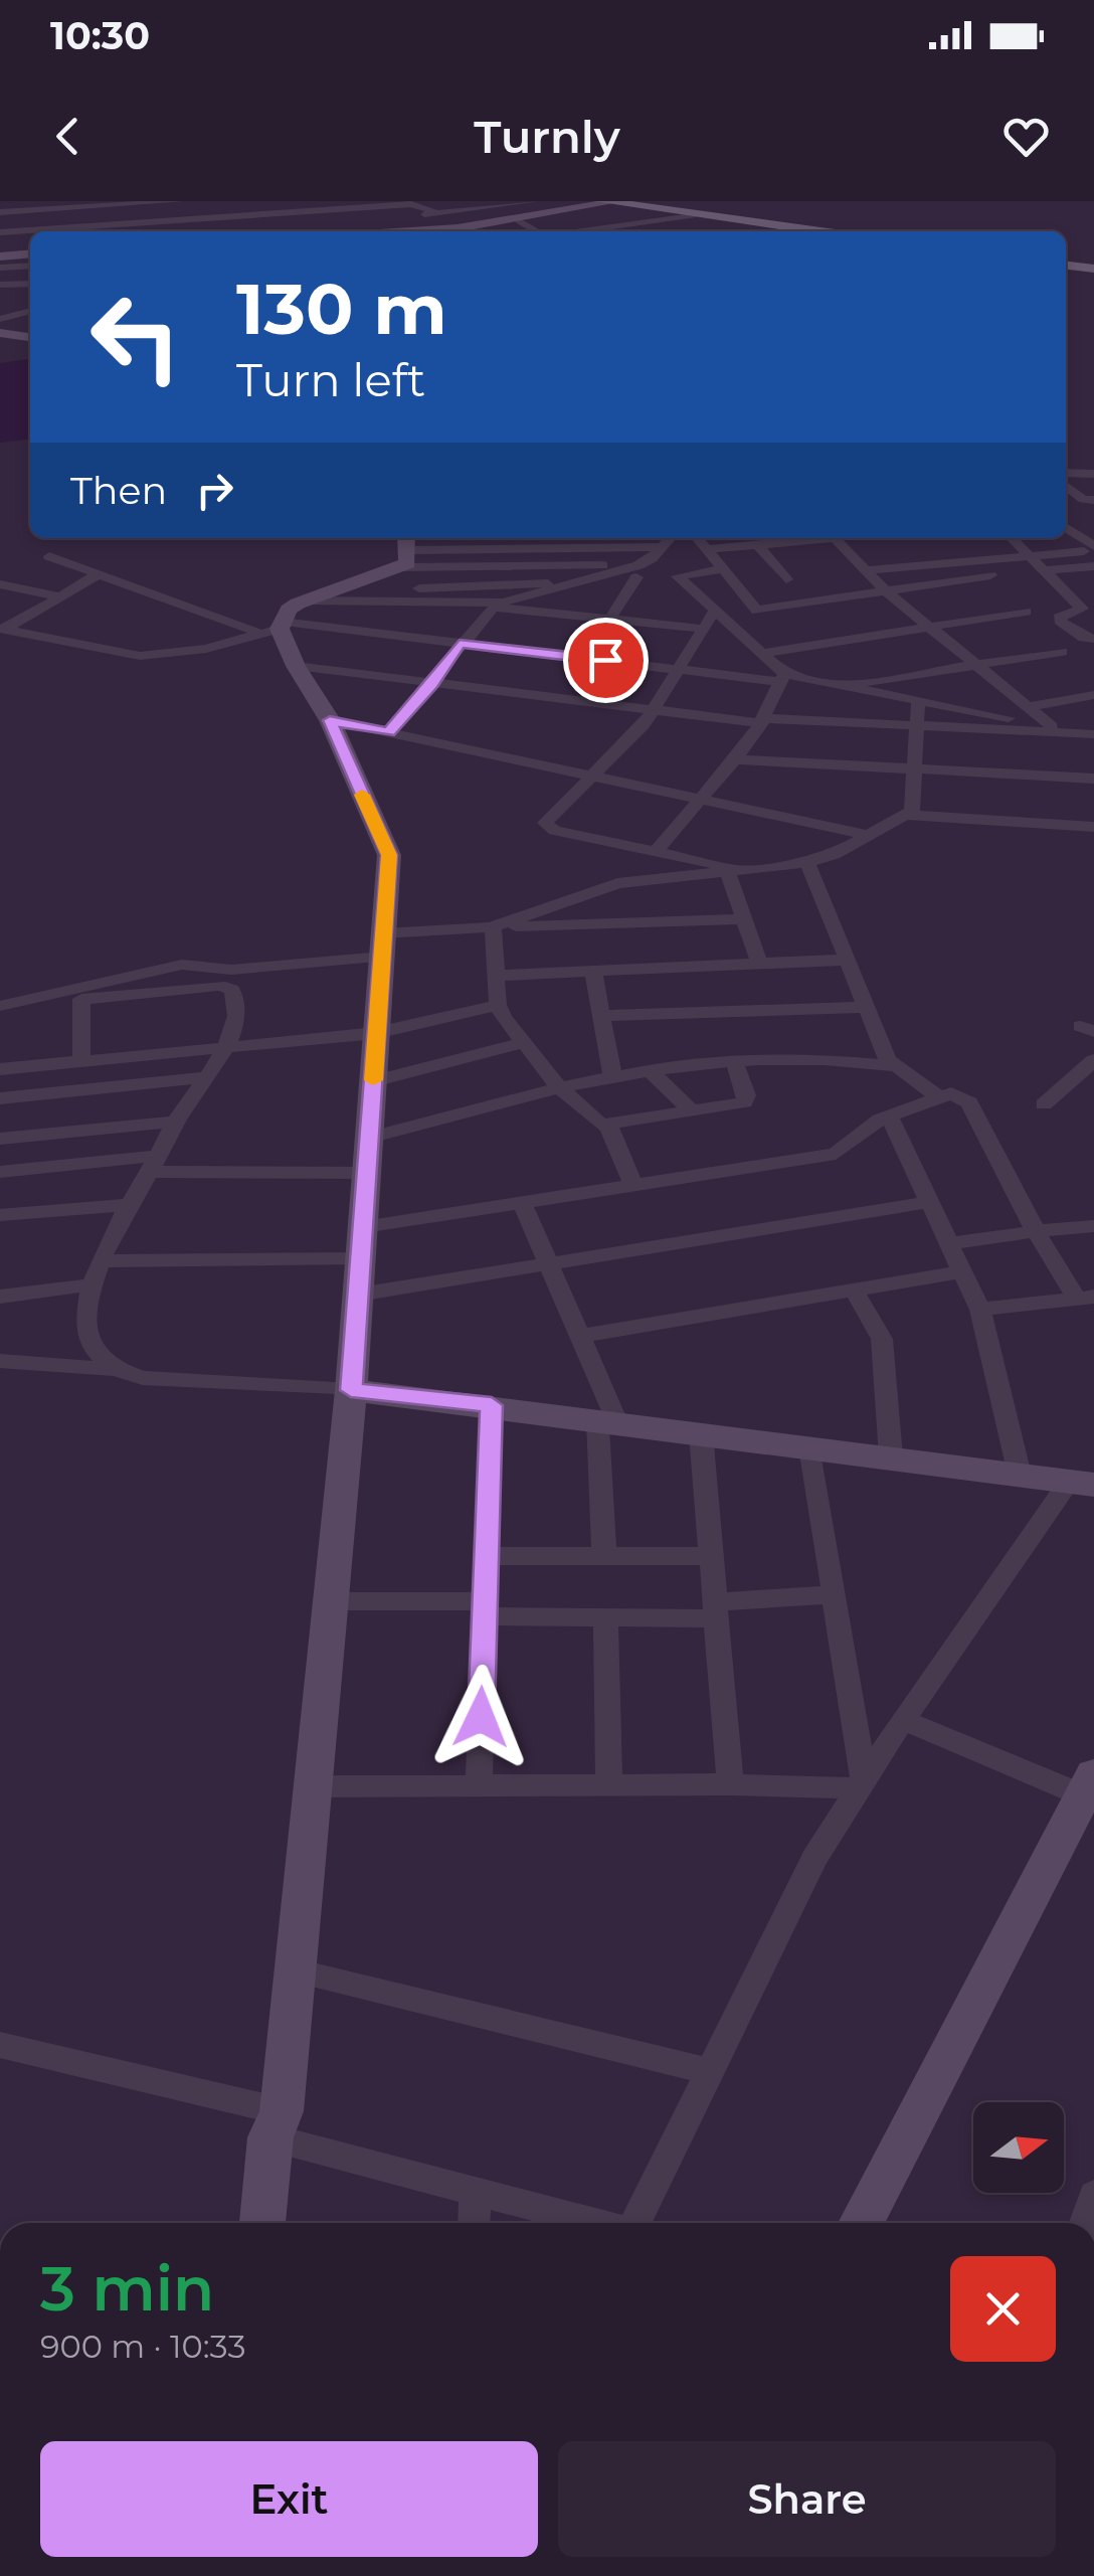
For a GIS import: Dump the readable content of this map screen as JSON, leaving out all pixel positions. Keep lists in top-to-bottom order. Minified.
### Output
{"north":"right","page":{"status":"10:30","header":"Turnly","turn":["130 m","Turn left"],"then":"Then","heading":["3 min","900 m · 10:33"],"buttons":["Exit","Share"]}}
